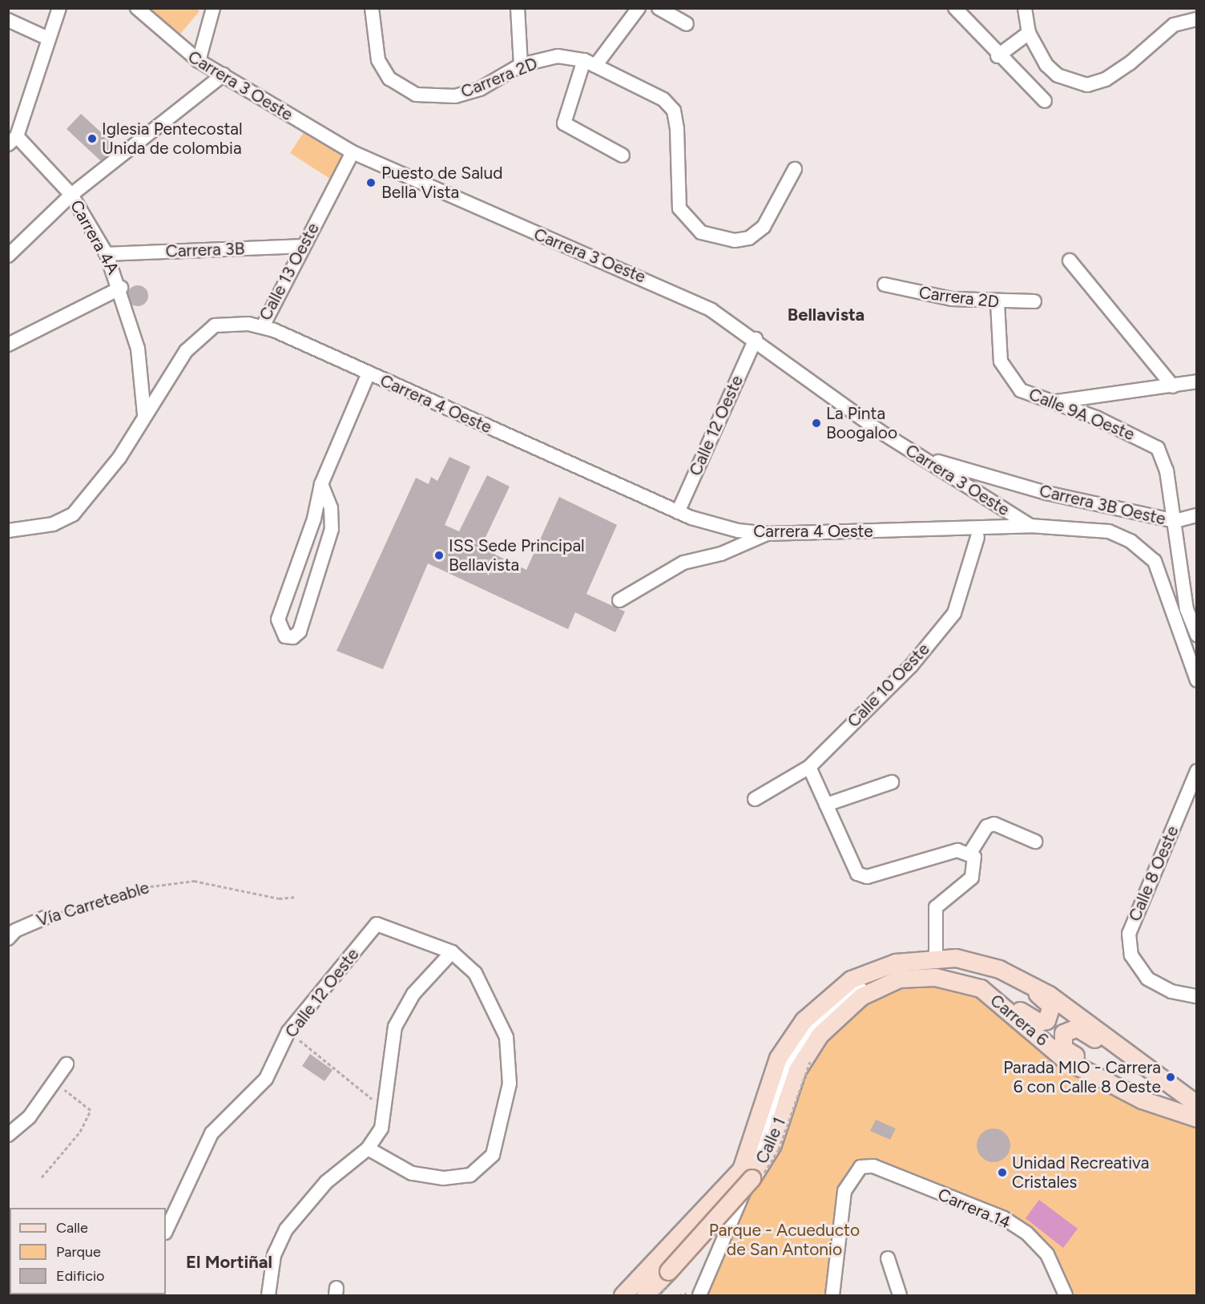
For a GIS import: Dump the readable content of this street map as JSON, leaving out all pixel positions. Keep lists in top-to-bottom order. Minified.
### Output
{"streets":{"main road":["Carrera 6","Calle 1"],"street":["Carrera 2D","Carrera 3 Oeste","Carrera 4A","Carrera 3B","Calle 13 Oeste","Carrera 4 Oeste","Calle 9A Oeste","Calle 12 Oeste","Carrera 3B Oeste","Calle 10 Oeste","Calle 8 Oeste","Vía Carreteable","Carrera 14"]},"crossings":[["Carrera 2D","Calle 9A Oeste"],["Carrera 3 Oeste","Calle 13 Oeste"],["Carrera 3 Oeste","Carrera 4 Oeste"],["Carrera 3 Oeste","Calle 12 Oeste"],["Carrera 3 Oeste","Carrera 3B Oeste"],["Carrera 4A","Carrera 3B"],["Carrera 4A","Calle 13 Oeste"],["Carrera 3B","Calle 13 Oeste"],["Calle 13 Oeste","Carrera 4 Oeste"],["Carrera 4 Oeste","Calle 12 Oeste"],["Calle 9A Oeste","Carrera 3B Oeste"],["Carrera 6","Calle 1"]],"districts":["Bellavista","El Mortiñal"],"parks":["Parque - Acueducto de San Antonio"],"places":["Iglesia Pentecostal Unida de colombia","Puesto de Salud Bella Vista","La Pinta Boogaloo","ISS Sede Principal Bellavista","Parada MIO - Carrera 6 con Calle 8 Oeste","Unidad Recreativa Cristales"],"legend":["Calle","Parque","Edificio"]}
